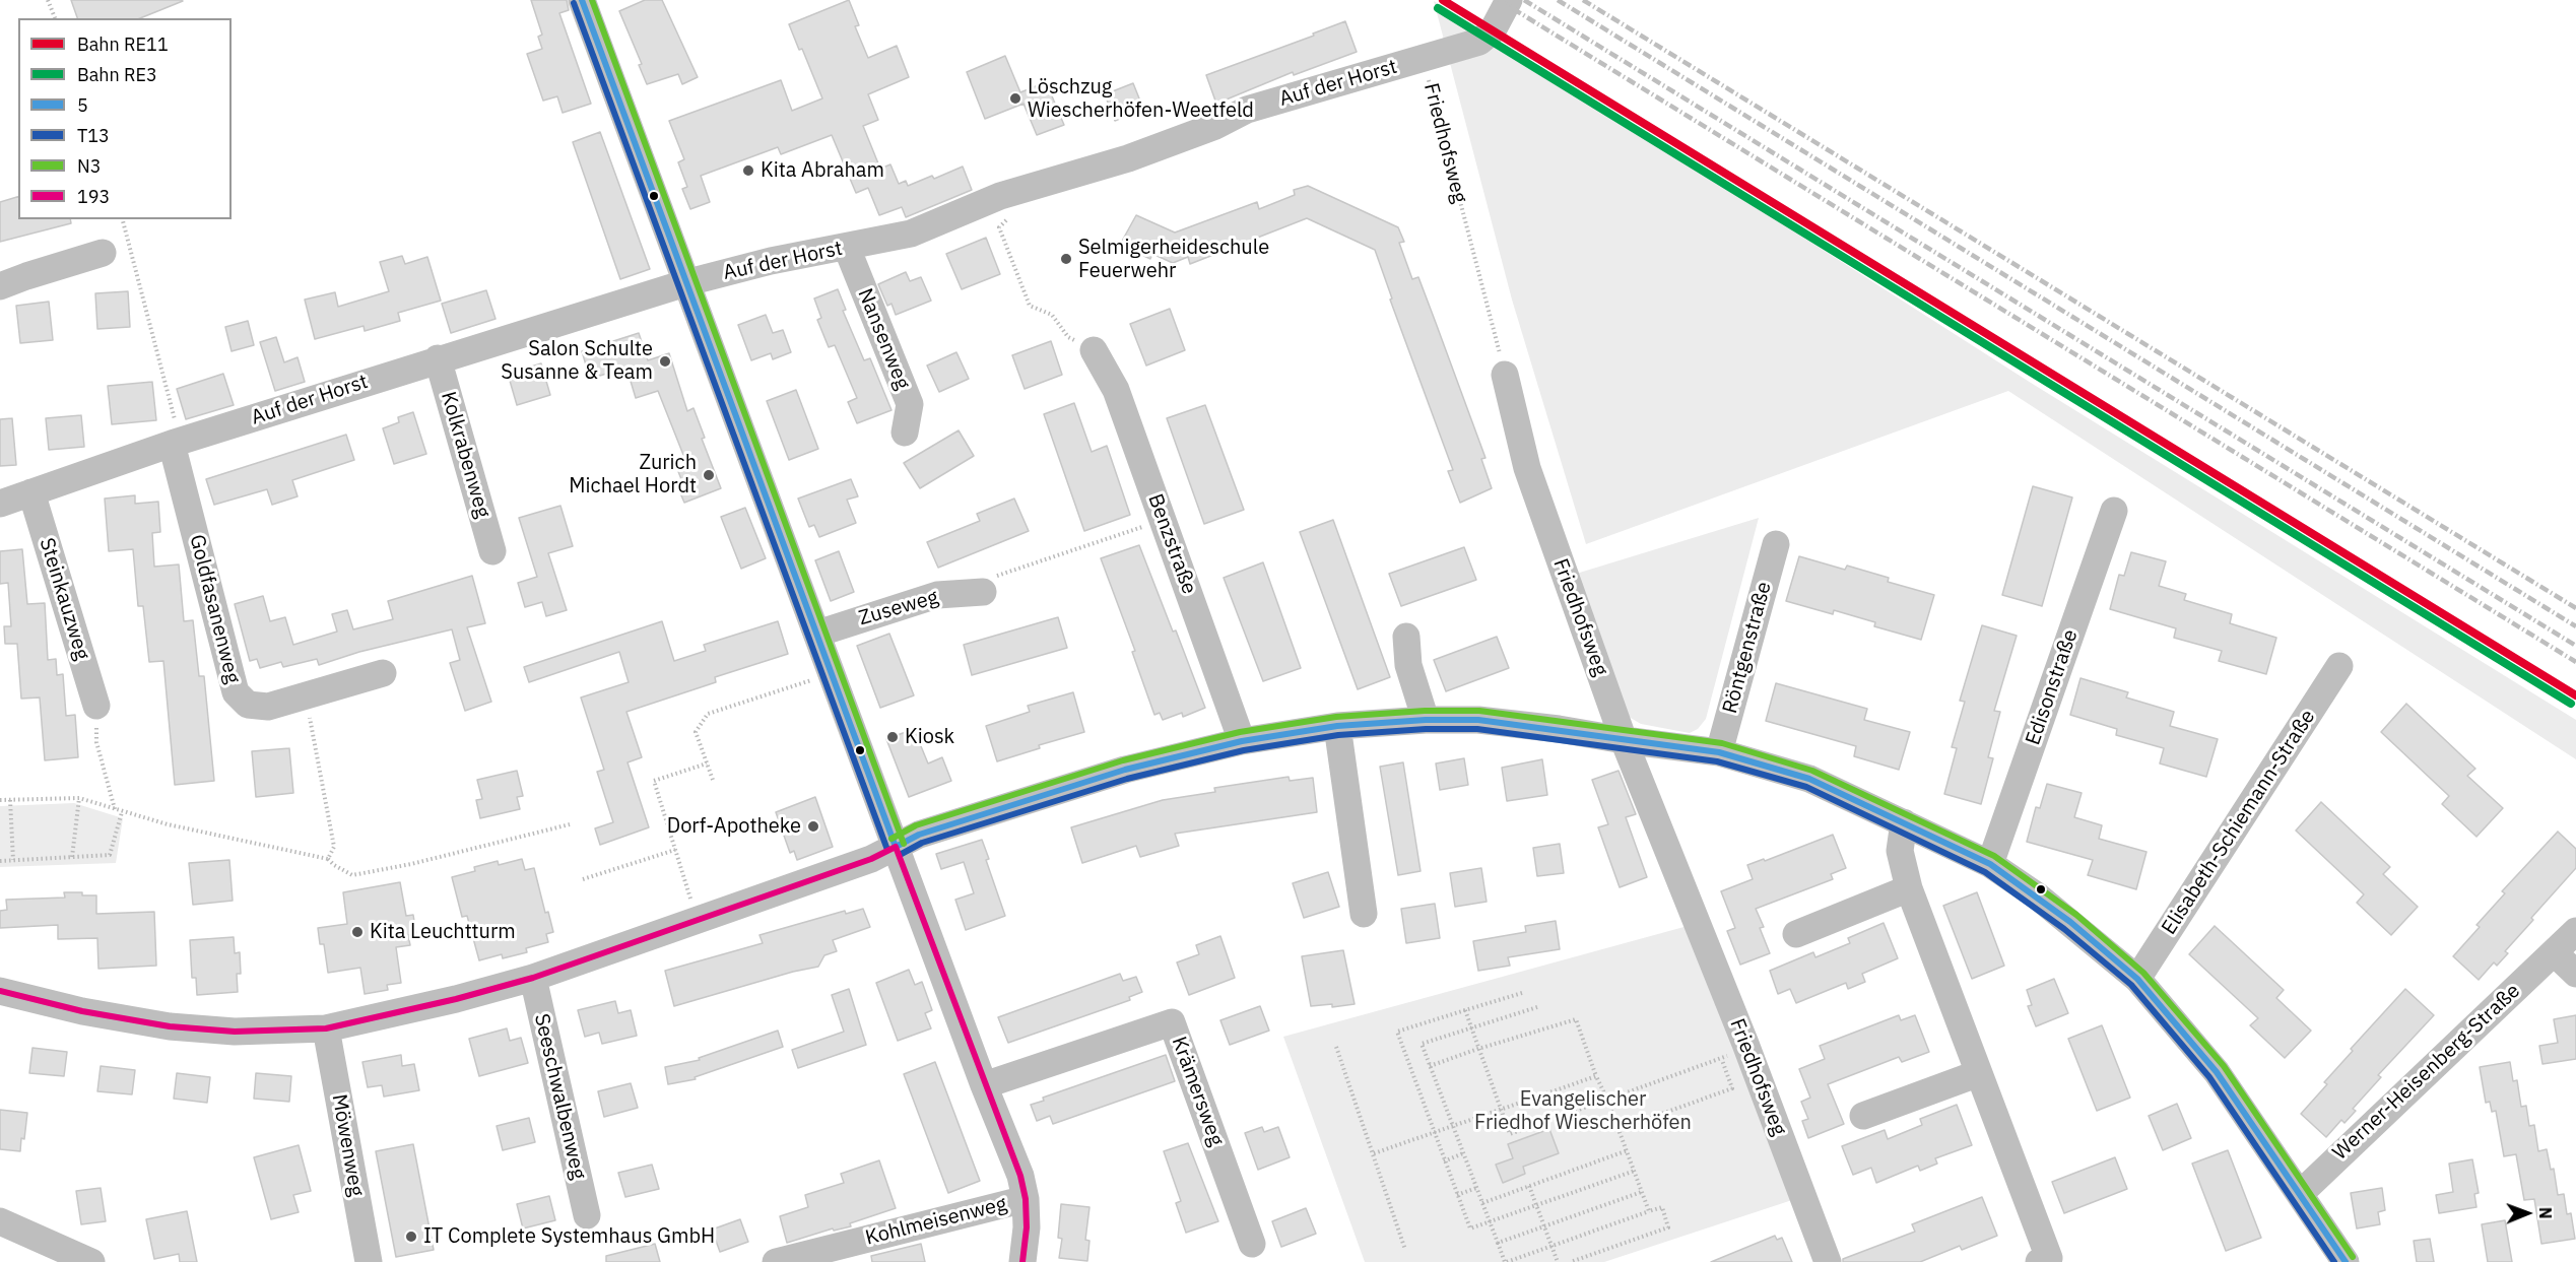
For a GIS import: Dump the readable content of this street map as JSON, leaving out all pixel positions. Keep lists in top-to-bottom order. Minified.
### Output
{"streets":{"street":["Auf der Horst","Friedhofsweg","Nansenweg","Kolkrabenweg","Benzstraße","Steinkauzweg","Zuseweg","Goldfasanenweg","Röntgenstraße","Edisonstraße","Elisabeth-Schiemann-Straße","Werner-Heisenberg-Straße","Krämersweg","Seeschwalbenweg","Möwenweg","Kohlmeisenweg"]},"crossings":[["Auf der Horst","Friedhofsweg"],["Auf der Horst","Nansenweg"],["Auf der Horst","Kolkrabenweg"],["Auf der Horst","Steinkauzweg"],["Auf der Horst","Goldfasanenweg"]],"parks":["Evangelischer Friedhof Wiescherhöfen"],"places":["Löschzug Wiescherhöfen-Weetfeld","Kita Abraham","Selmigerheideschule Feuerwehr","Salon Schulte Susanne & Team","Zurich Michael Hordt","Kiosk","Dorf-Apotheke","Kita Leuchtturm","IT Complete Systemhaus GmbH"],"lines":["rail line RE11","transit line 5","transit line N3","transit line T13","rail line RE3","transit line 193"],"legend":["Bahn RE11","Bahn RE3","5","T13","N3","193"],"north":"right"}
